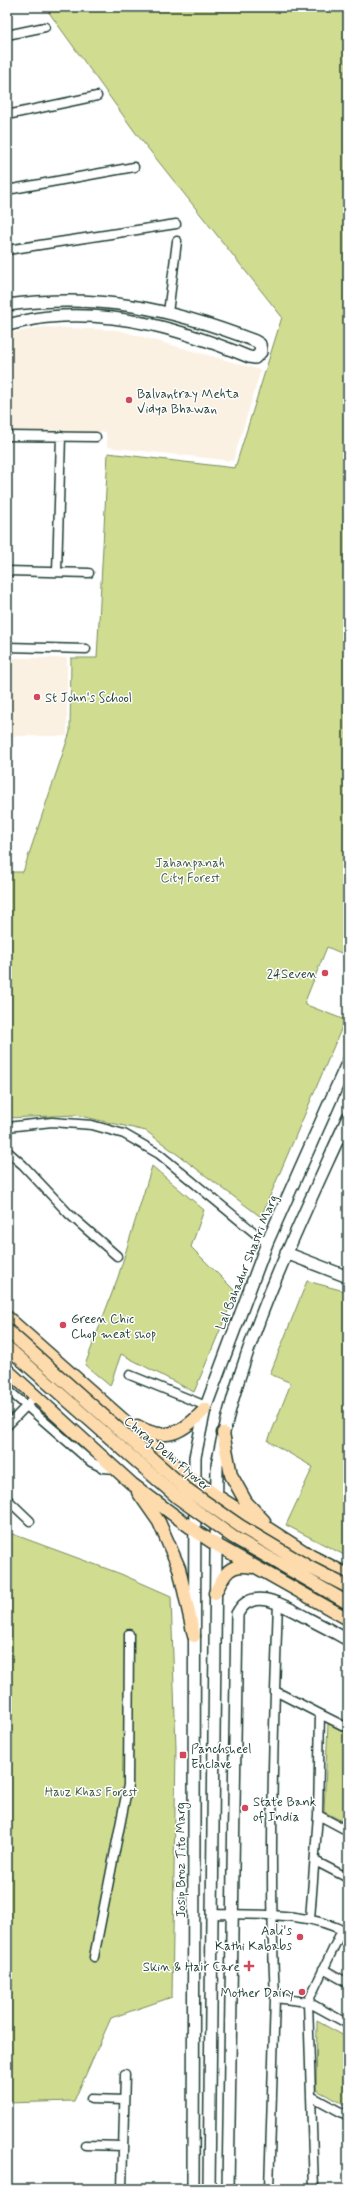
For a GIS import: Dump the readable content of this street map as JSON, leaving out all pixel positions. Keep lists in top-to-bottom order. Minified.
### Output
{"streets":{"main road":["Lal Bahadur Shastri Marg","Chirag Delhi Flyover","Josip Broz Tito Marg"]},"crossings":[["Lal Bahadur Shastri Marg","Josip Broz Tito Marg"]],"parks":["Jahanpanah City Forest","Hauz Khas Forest"],"places":{"other":["Balvantray Mehta Vidya Bhawan","St John's School","24Seven","Green Chic Chop meat shop","State Bank of India","Aali's Kathi Kababs","Mother Dairy"],"transit":["Panchsheel Enclave"],"health":["Skin & Hair Care"]}}
